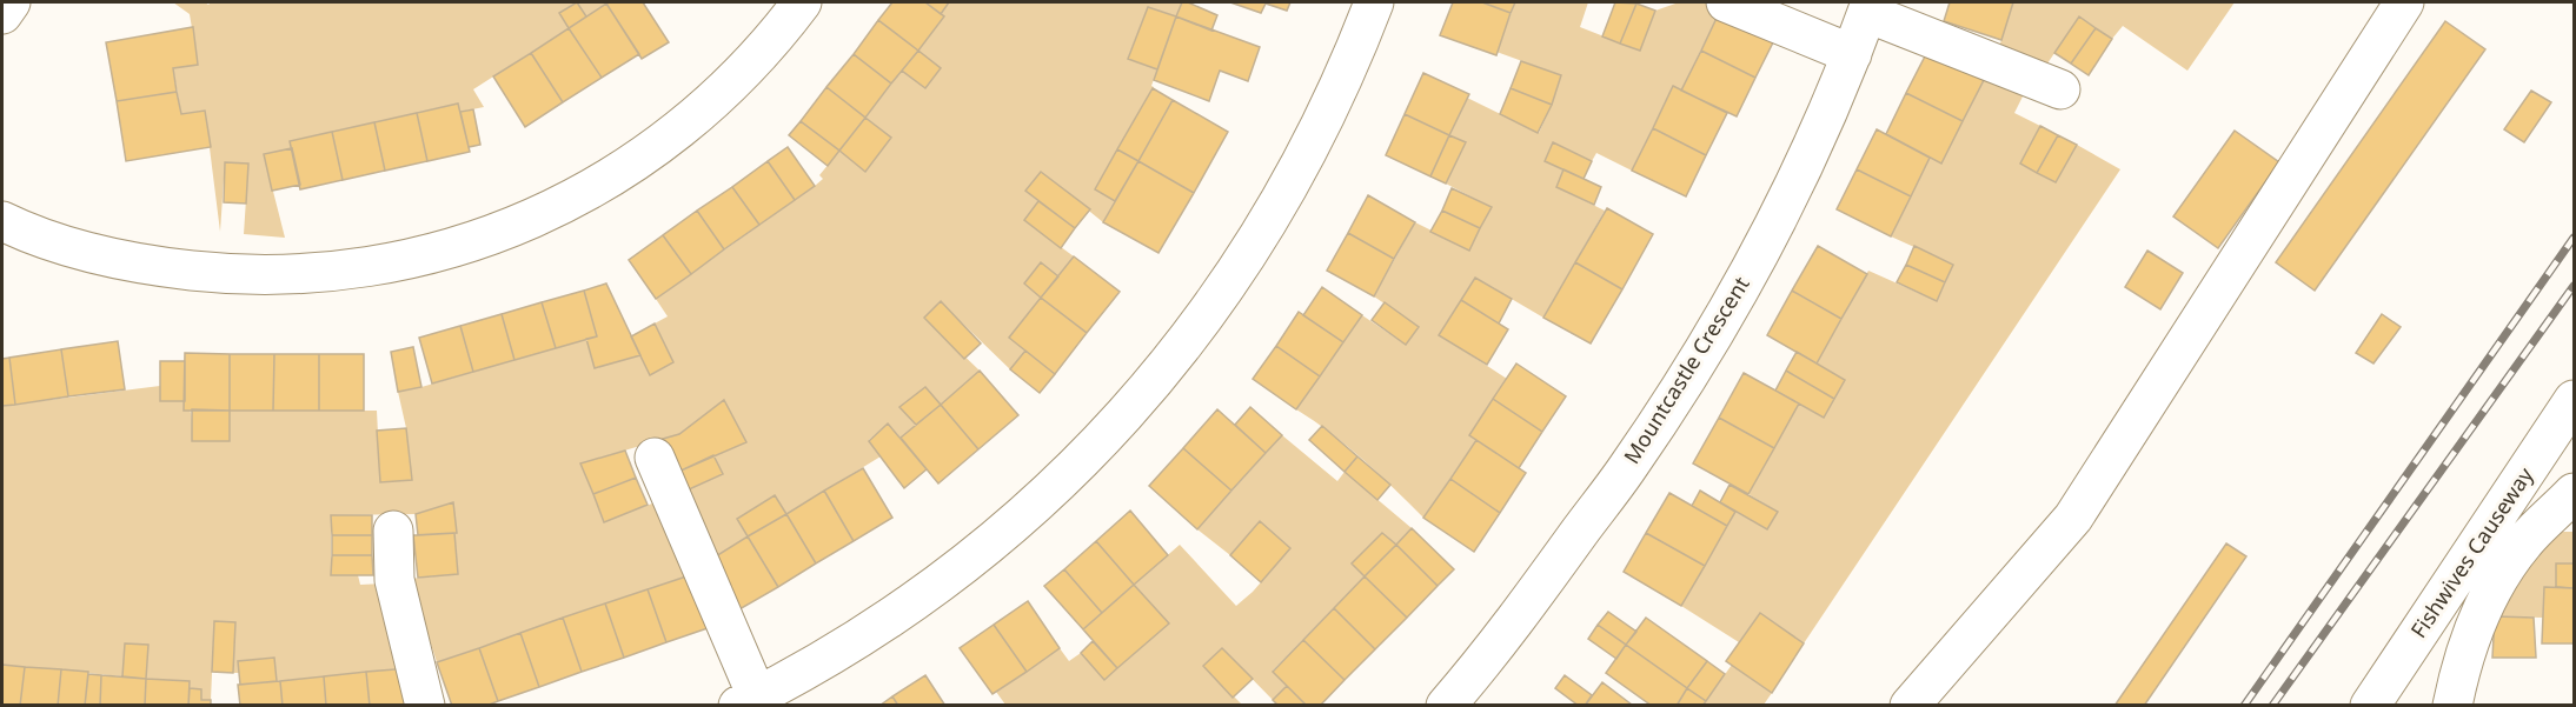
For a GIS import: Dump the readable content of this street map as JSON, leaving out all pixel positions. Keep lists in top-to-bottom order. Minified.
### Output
{"streets":{"street":["Mountcastle Crescent","Fishwives Causeway"]}}
